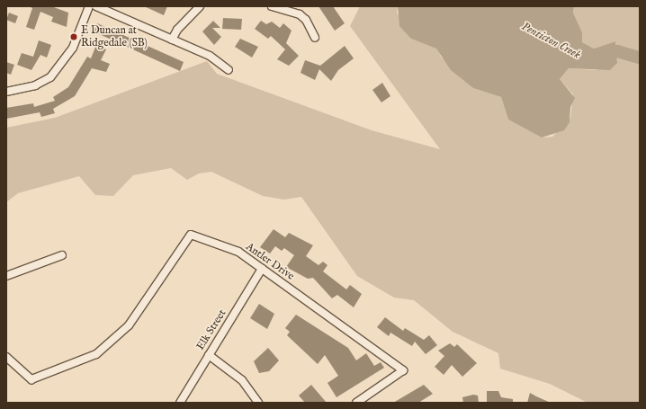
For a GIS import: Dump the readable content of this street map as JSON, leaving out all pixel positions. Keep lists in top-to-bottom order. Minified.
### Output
{"streets":{"street":["Antler Drive","Elk Street"]},"crossings":[["Antler Drive","Elk Street"]],"water":["Penticton Creek"],"places":["E Duncan at Ridgedale (SB)"]}
